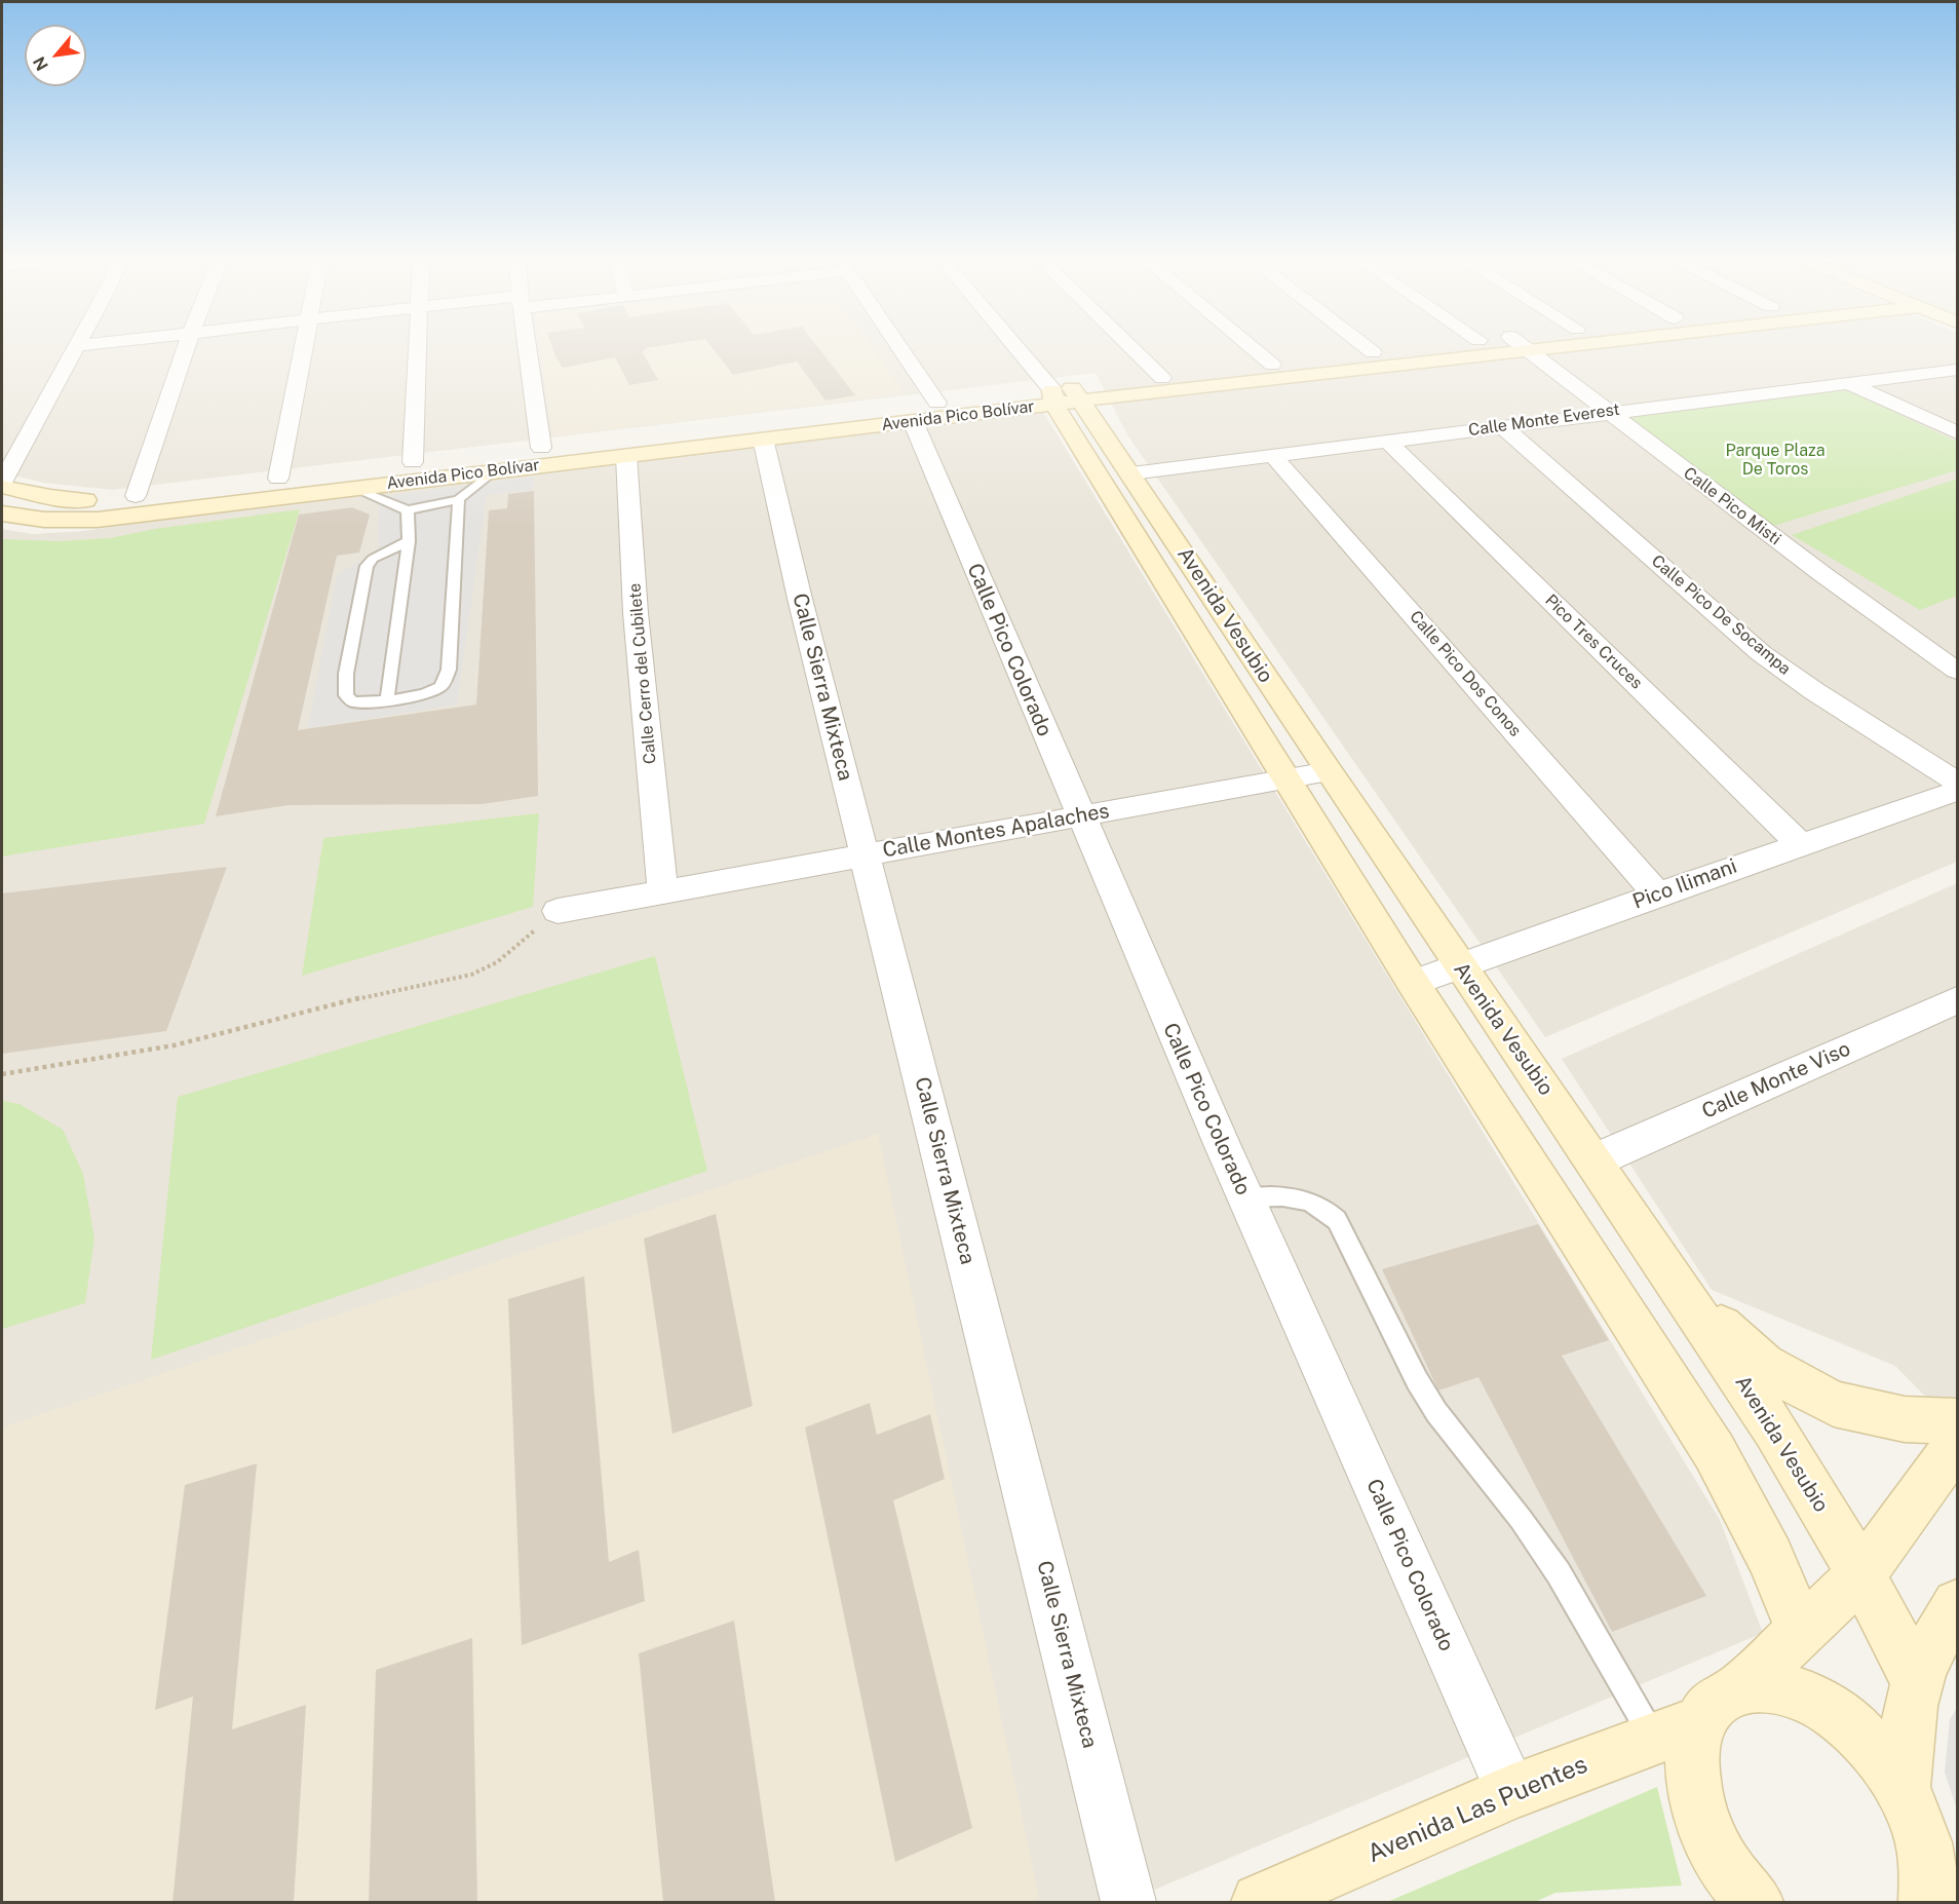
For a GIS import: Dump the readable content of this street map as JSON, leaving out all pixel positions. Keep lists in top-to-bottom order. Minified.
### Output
{"streets":{"street":["Avenida Pico Bolívar","Calle Monte Everest","Calle Pico Misti","Avenida Vesubio","Calle Pico De Socampa","Pico Tres Cruces","Calle Pico Colorado","Calle Cerro del Cubilete","Calle Pico Dos Conos","Calle Sierra Mixteca","Calle Montes Apalaches","Pico Ilimani","Calle Monte Viso","Avenida Las Puentes"]},"crossings":[["Avenida Pico Bolívar","Calle Pico Misti"],["Avenida Pico Bolívar","Avenida Vesubio"],["Avenida Pico Bolívar","Calle Pico Colorado"],["Avenida Pico Bolívar","Calle Cerro del Cubilete"],["Avenida Pico Bolívar","Calle Sierra Mixteca"],["Calle Monte Everest","Calle Pico Misti"],["Calle Monte Everest","Avenida Vesubio"],["Calle Monte Everest","Calle Pico De Socampa"],["Calle Monte Everest","Pico Tres Cruces"],["Calle Monte Everest","Calle Pico Dos Conos"],["Avenida Vesubio","Calle Montes Apalaches"],["Avenida Vesubio","Pico Ilimani"],["Avenida Vesubio","Calle Monte Viso"],["Pico Tres Cruces","Pico Ilimani"],["Calle Pico Colorado","Calle Montes Apalaches"],["Calle Pico Colorado","Avenida Las Puentes"],["Calle Cerro del Cubilete","Calle Montes Apalaches"],["Calle Pico Dos Conos","Pico Ilimani"],["Calle Sierra Mixteca","Calle Montes Apalaches"]],"parks":["Parque Plaza De Toros"],"north":"bottom left"}
